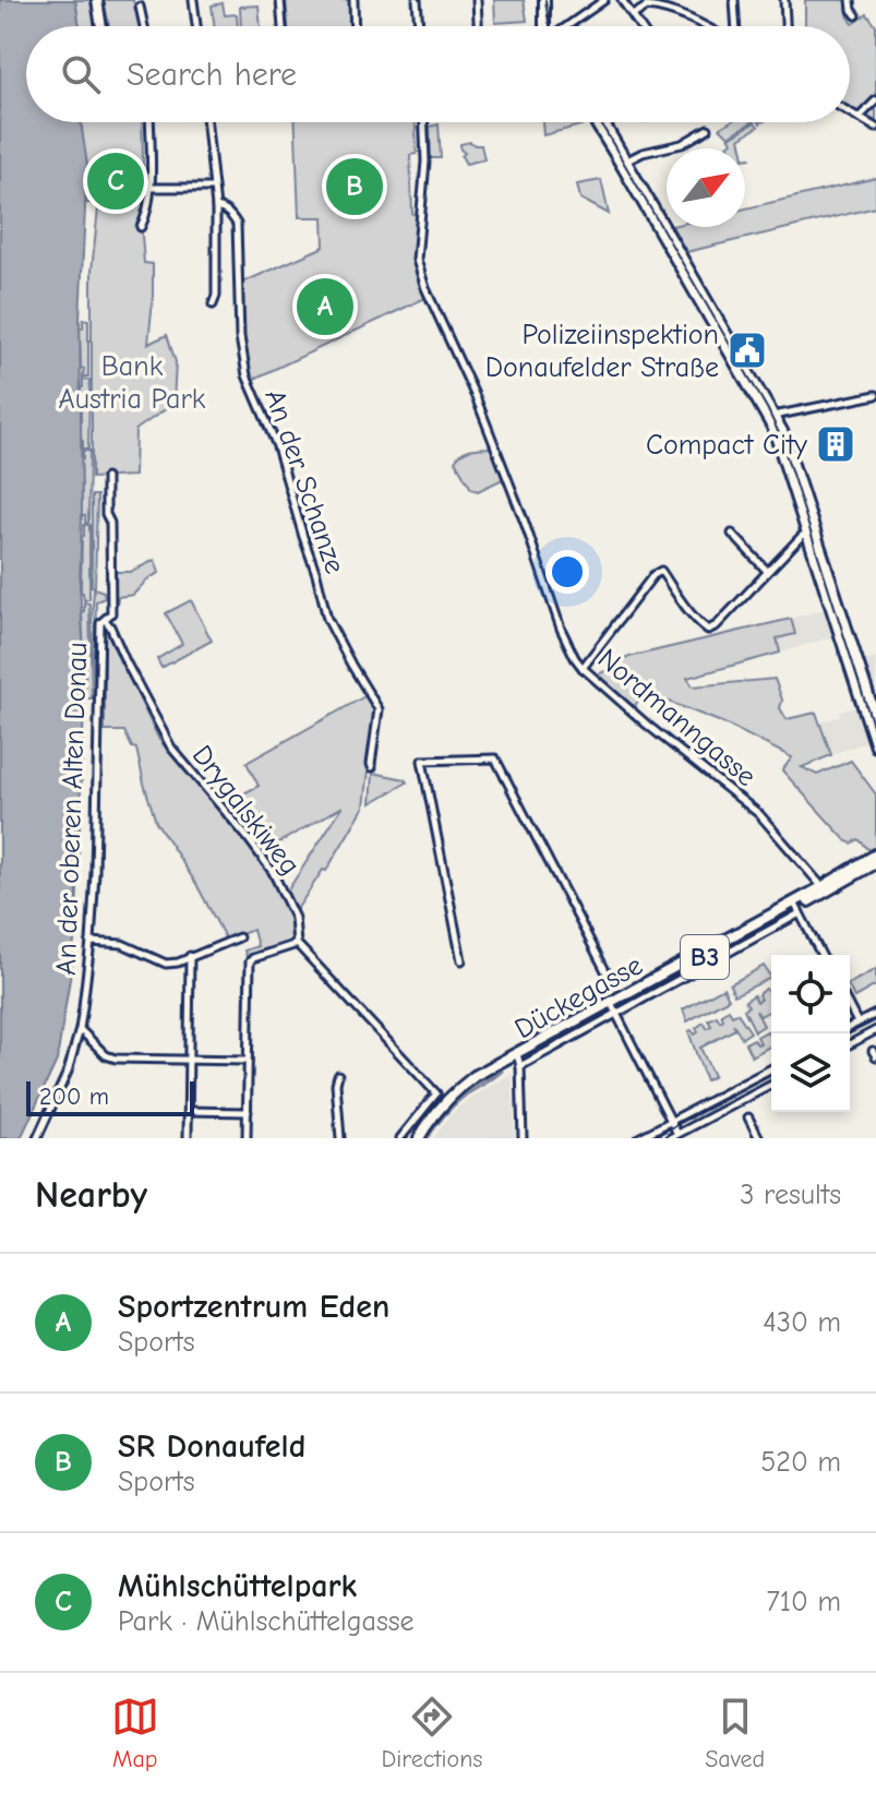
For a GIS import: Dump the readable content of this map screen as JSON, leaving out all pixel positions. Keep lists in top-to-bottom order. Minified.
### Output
{"streets":{"main road":["B3","Dückegasse"],"street":["An der Schanze","Nordmanngasse","An der oberen Alten Donau","Drygalskiweg"]},"crossings":[["Nordmanngasse","Dückegasse"],["An der oberen Alten Donau","Drygalskiweg"]],"parks":["Bank Austria Park"],"places":{"public building":["Polizeiinspektion Donaufelder Straße"],"building":["Compact City"]},"scale_bar":"200 m","north":"top right","page":{"search":"Search here","pins":["C","B","A"],"scale":"200 m","heading":["Nearby","3 results"],"list":[{"mark":"A","name":"Sportzentrum Eden","note":"Sports","value":"430 m"},{"mark":"B","name":"SR Donaufeld","note":"Sports","value":"520 m"},{"mark":"C","name":"Mühlschüttelpark","note":"Park · Mühlschüttelgasse","value":"710 m"}],"nav":["Map","Directions","Saved"]}}
